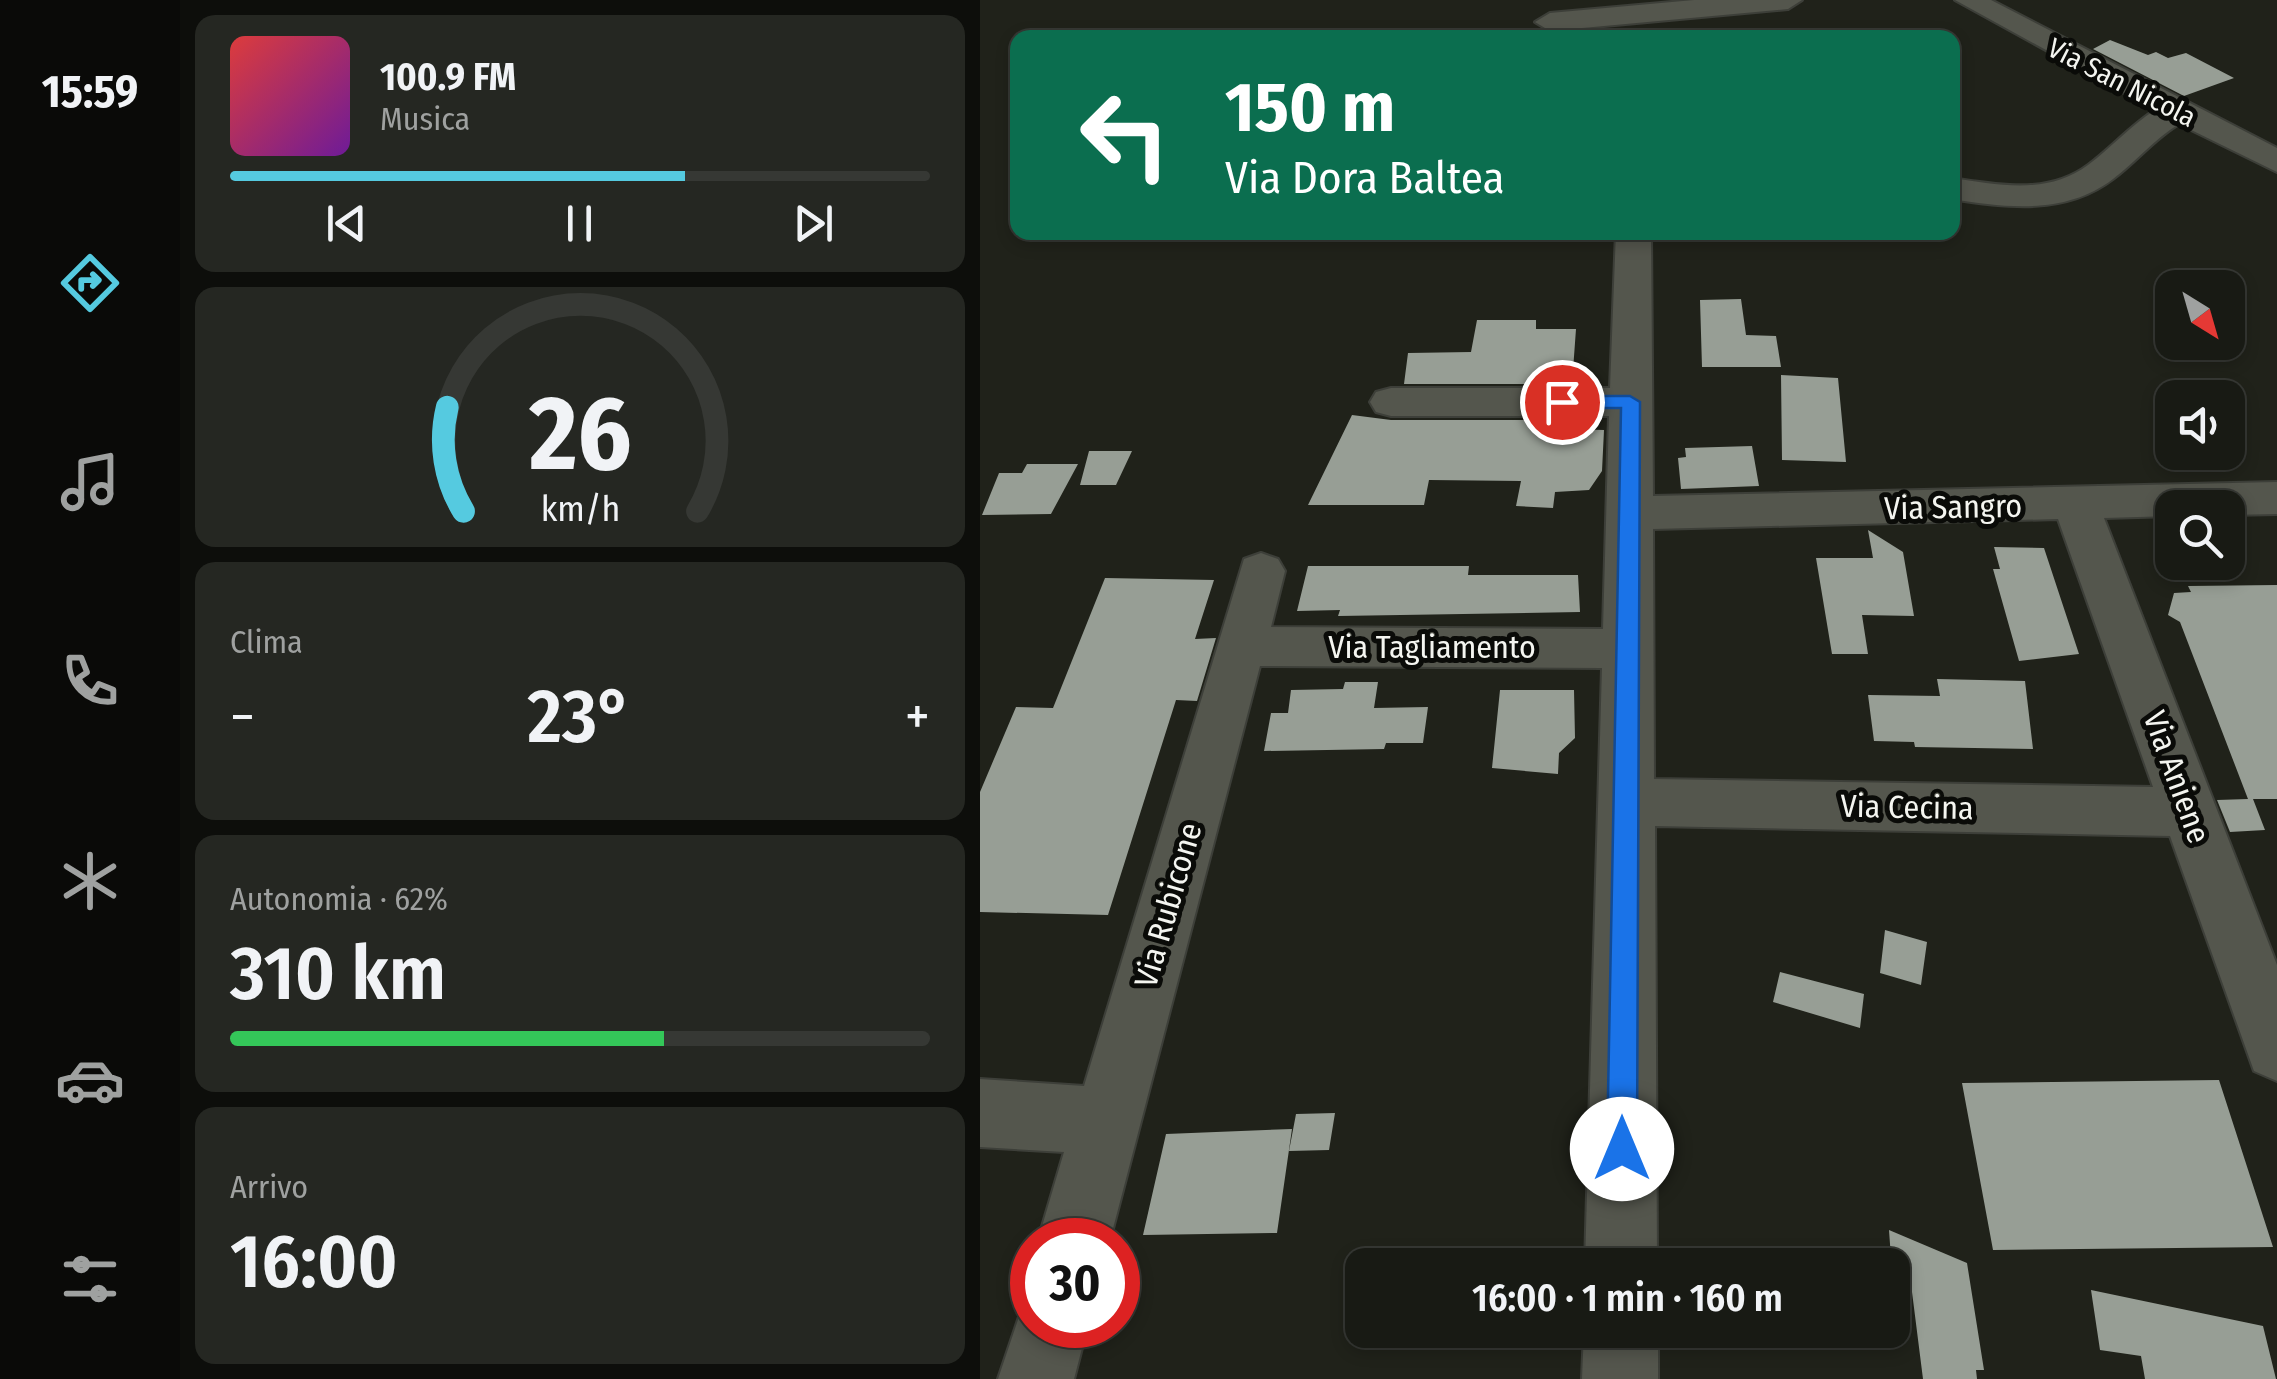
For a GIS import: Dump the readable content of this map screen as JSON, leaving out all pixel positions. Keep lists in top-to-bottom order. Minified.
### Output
{"streets":{"street":["Via San Nicola","Via Sangro","Via Tagliamento","Via Aniene","Via Cecina","Via Rubicone"]},"crossings":[["Via Sangro","Via Aniene"],["Via Tagliamento","Via Rubicone"],["Via Aniene","Via Cecina"]],"north":"bottom right","page":{"tabs":"15:59","turn":["150 m","Via Dora Baltea"],"song":["100.9 FM","Musica"],"tile":["Clima",["Autonomia · 62%","310 km"],["Arrivo","16:00"]],"heat":["−","23°","+"],"limit":"30","trip":"16:00 · 1 min · 160 m","gauge":["26","km/h"]}}
